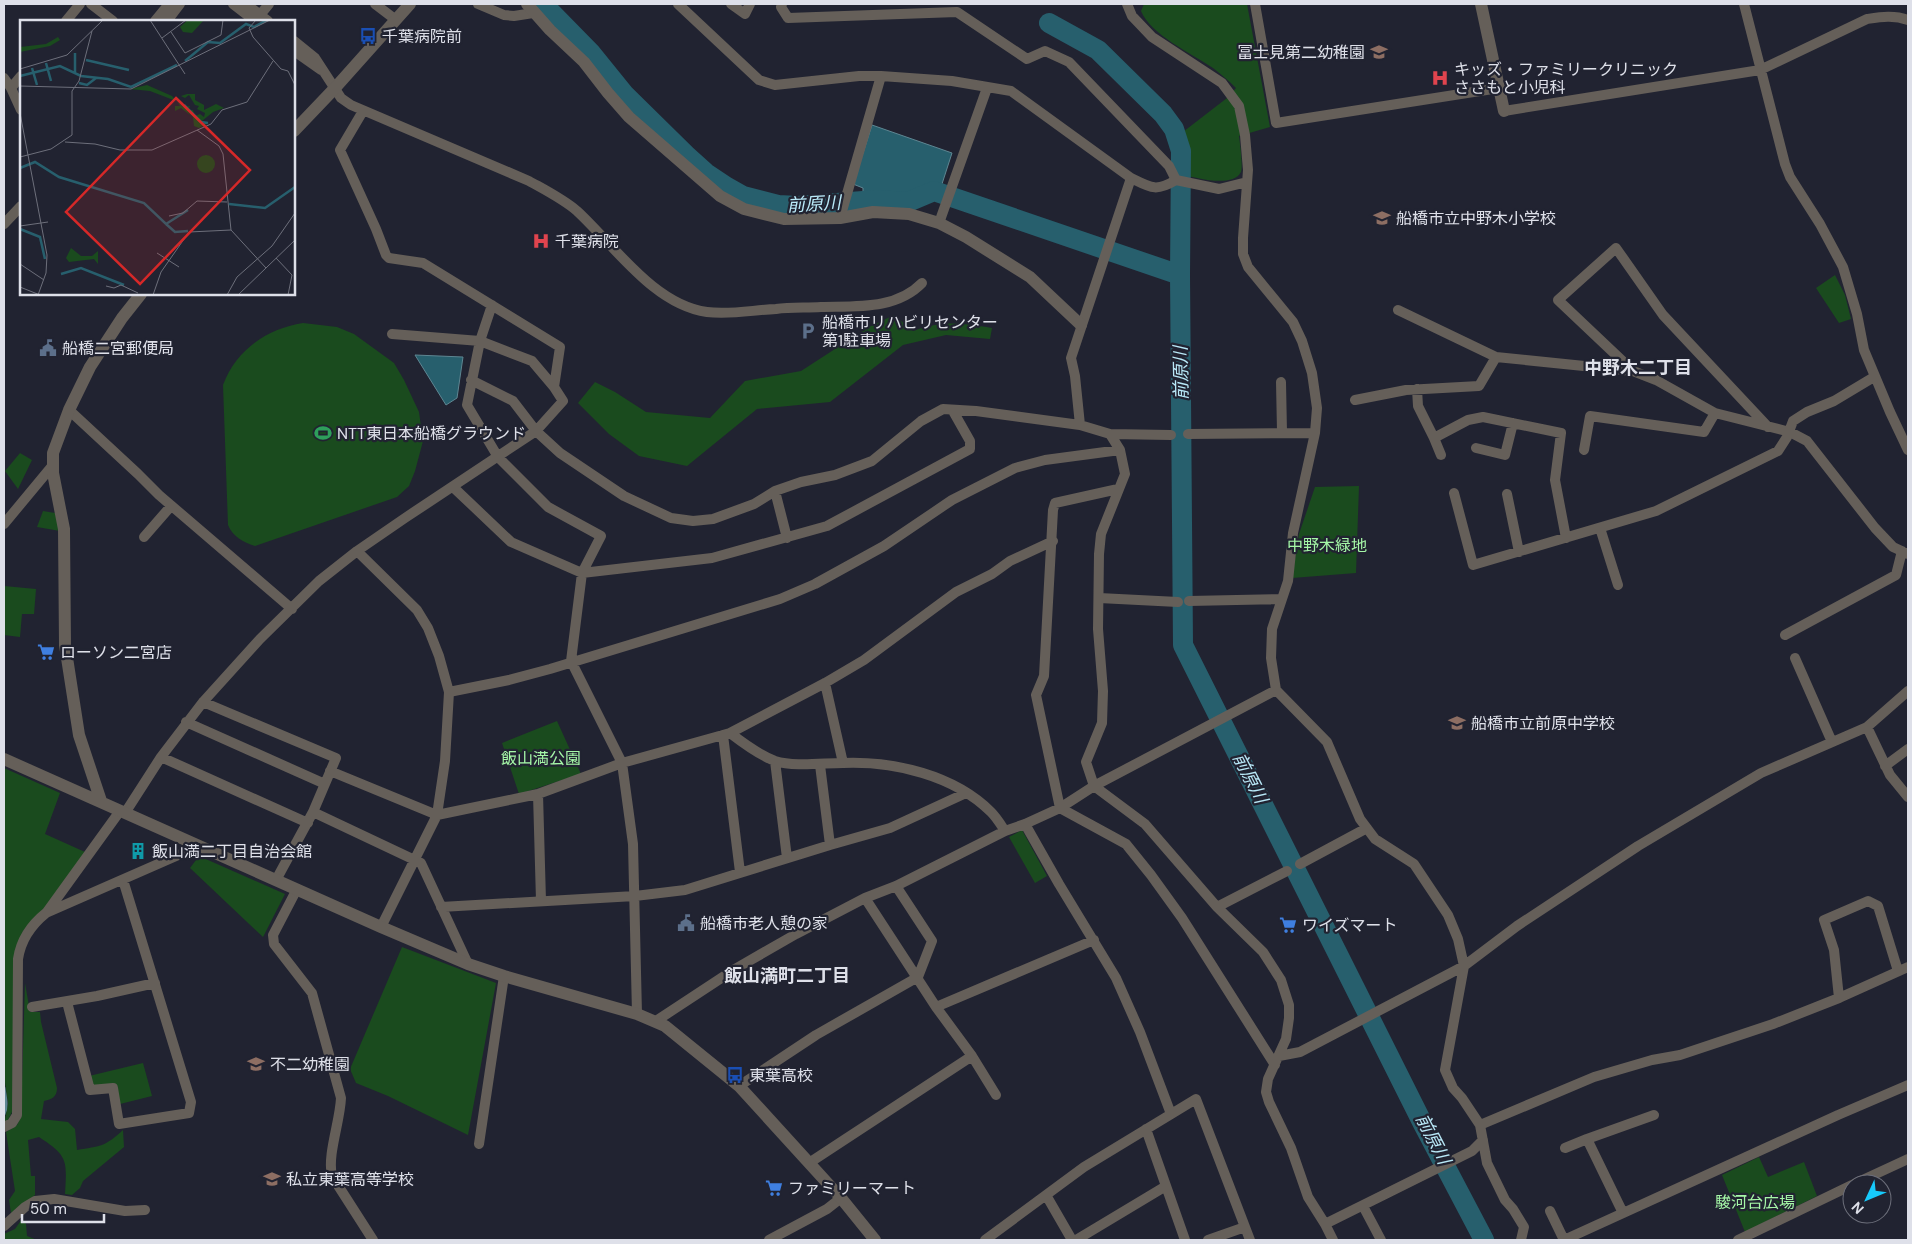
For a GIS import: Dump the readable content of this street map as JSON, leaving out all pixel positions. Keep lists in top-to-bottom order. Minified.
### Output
{"districts":["中野木二丁目","飯山満町二丁目"],"water":["前原川"],"parks":["中野木緑地","飯山満公園","駿河台広場"],"places":{"bus stop":["千葉病院前","東葉高校"],"school or university":["冨士見第二幼稚園","船橋市立中野木小学校","船橋市立前原中学校","不二幼稚園","私立東葉高等学校"],"hospital":["キッズ・ファミリークリニック ささもと小児科","千葉病院"],"parking":["船橋市リハビリセンター 第1駐車場"],"public building":["船橋二宮郵便局","船橋市老人憩の家"],"sports":["NTT東日本船橋グラウンド"],"supermarket":["ローソン二宮店","ワイズマート","ファミリーマート"],"building":["飯山満二丁目自治会館"]},"scale_bar":"50 m","north":"bottom left"}
